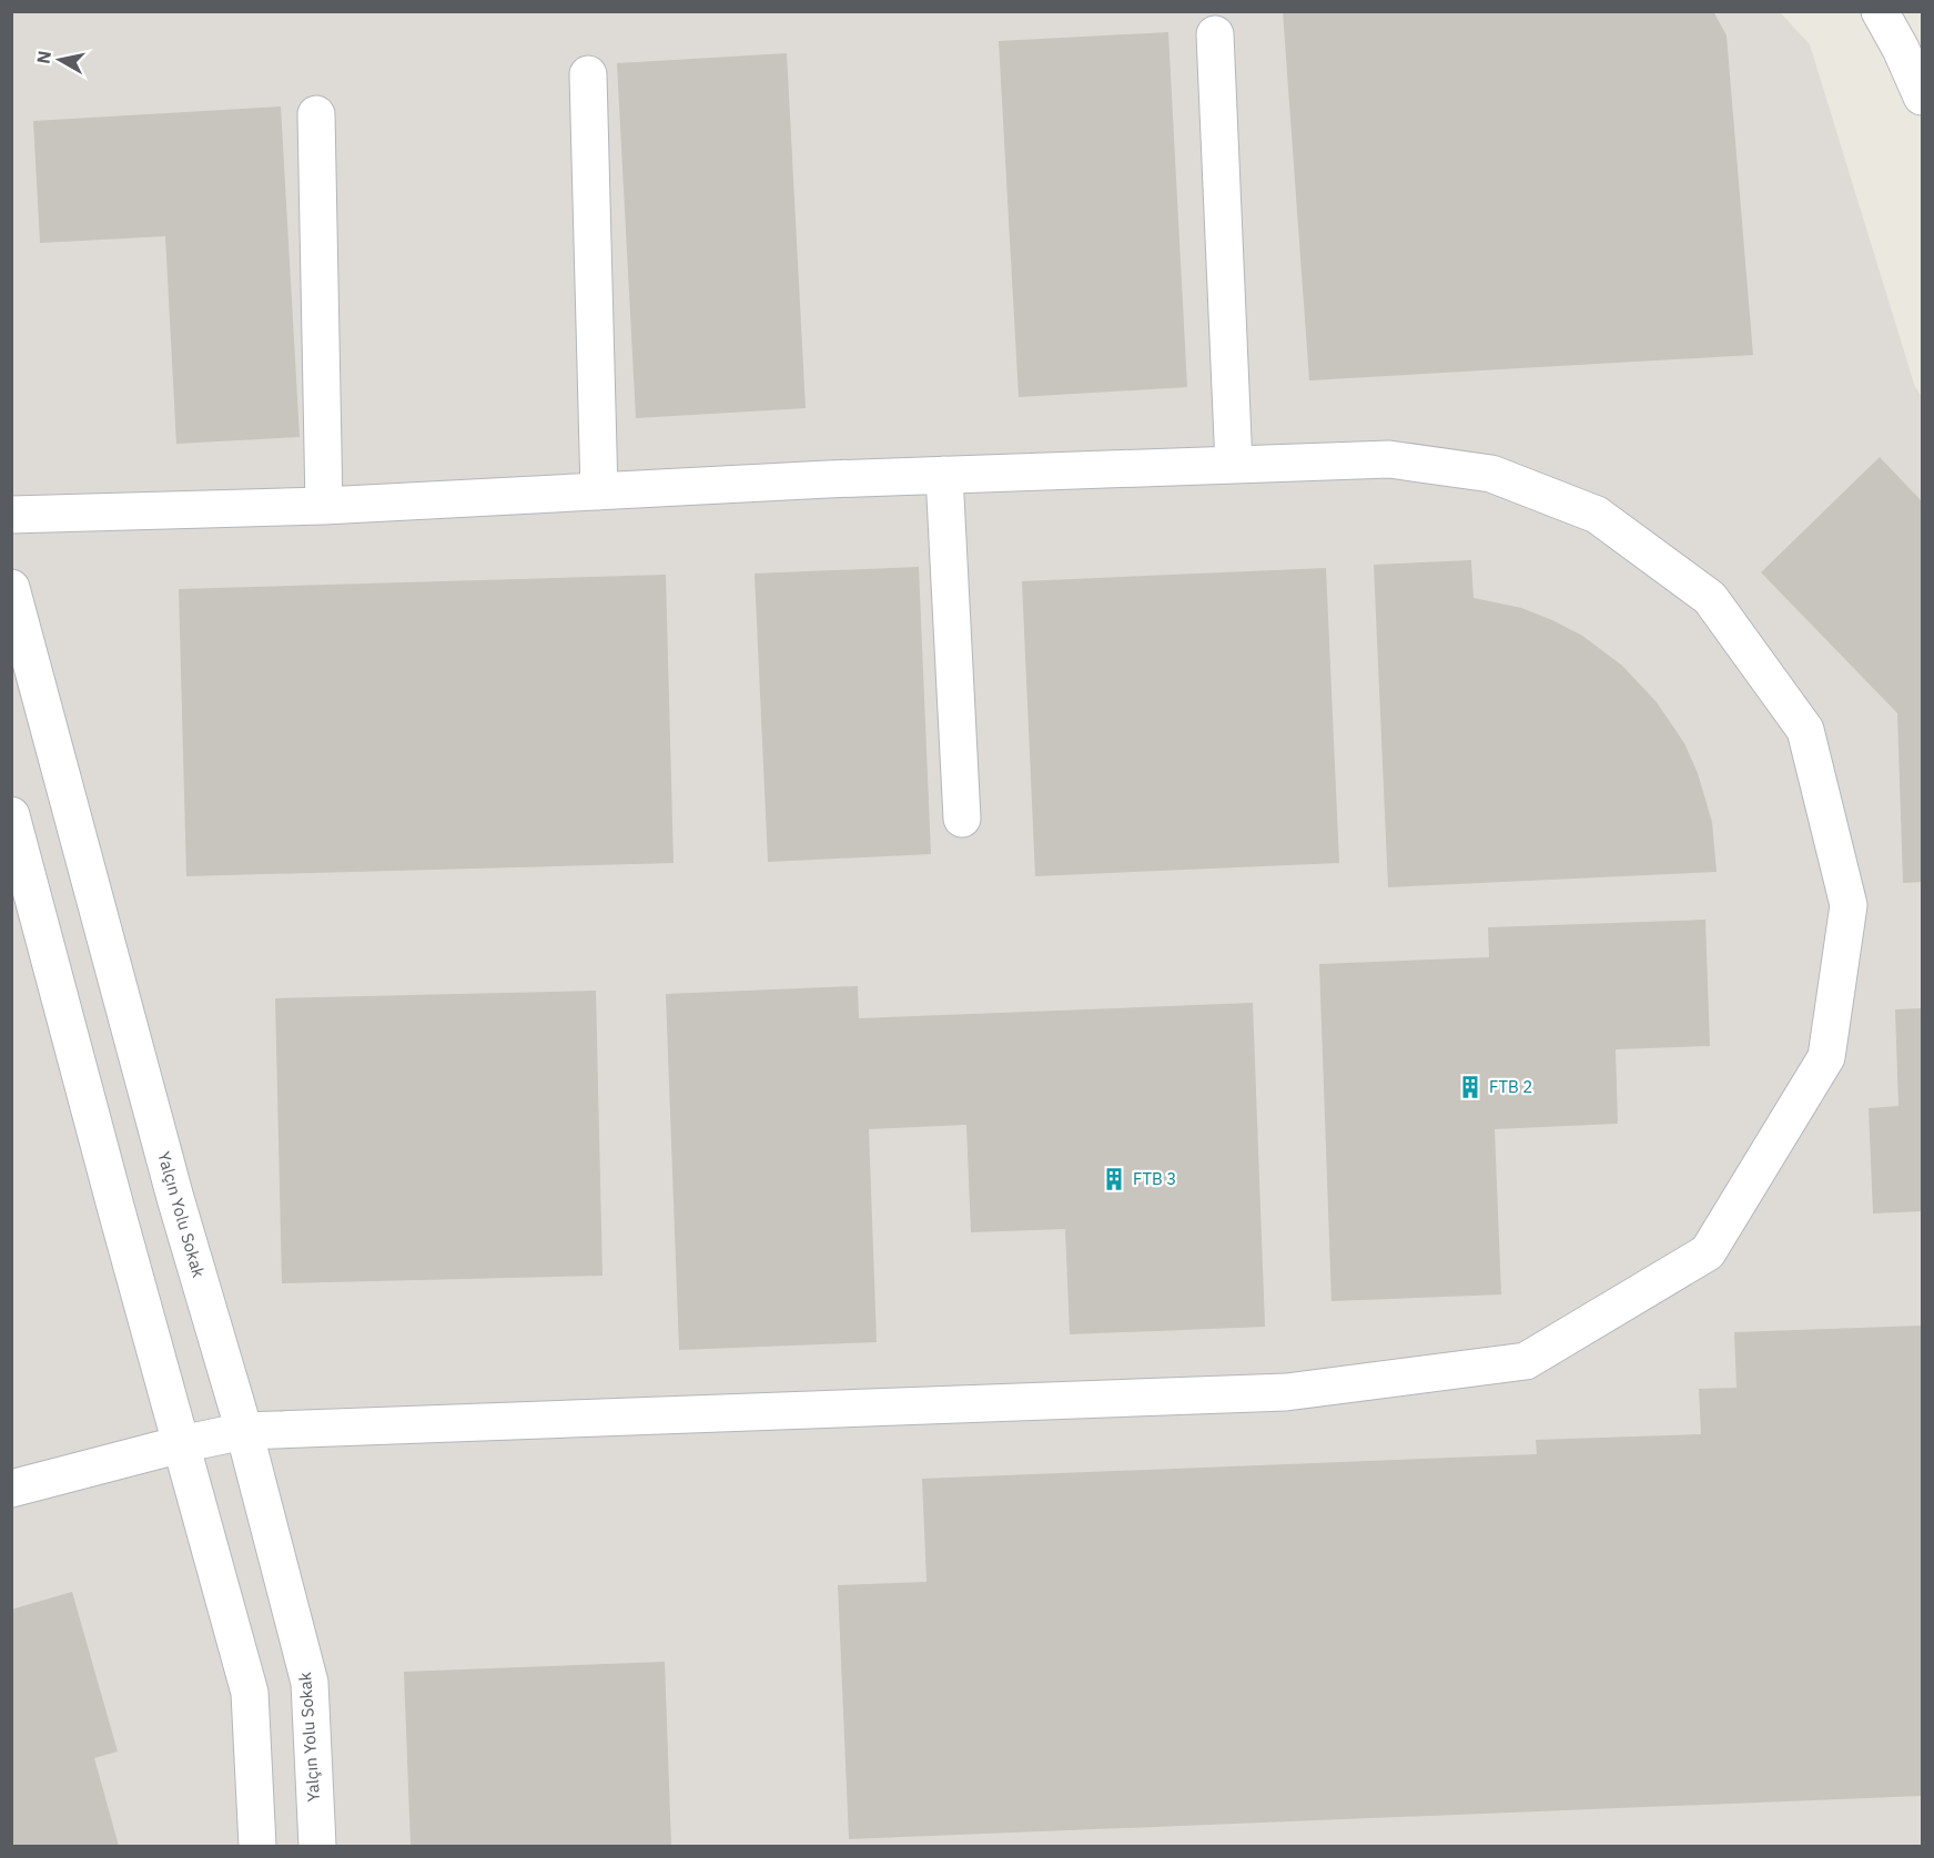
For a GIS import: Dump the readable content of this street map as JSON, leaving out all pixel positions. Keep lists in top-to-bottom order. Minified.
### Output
{"streets":{"street":["Yalçın Yolu Sokak"]},"places":{"building":["FTB 2","FTB 3"]},"north":"left"}
